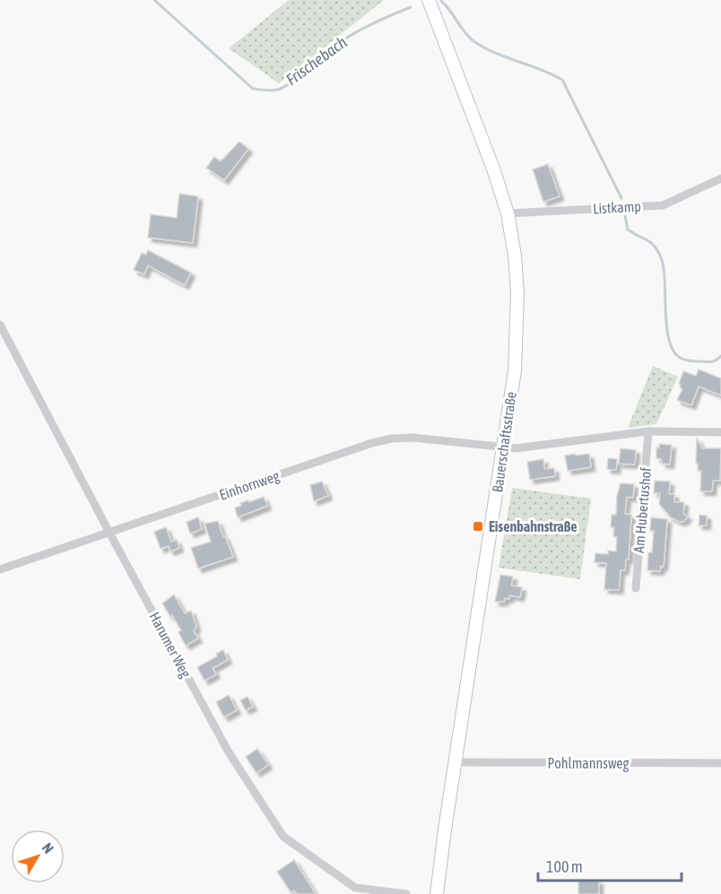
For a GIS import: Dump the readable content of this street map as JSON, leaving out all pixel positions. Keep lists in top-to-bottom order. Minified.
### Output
{"streets":{"street":["Listkamp","Bauerschaftsstraße","Einhornweg","Am Hubertushof","Harumer Weg","Pohlmannsweg"]},"crossings":[["Listkamp","Bauerschaftsstraße"],["Bauerschaftsstraße","Einhornweg"],["Bauerschaftsstraße","Pohlmannsweg"],["Einhornweg","Harumer Weg"]],"water":["Frischebach"],"places":{"transit":["Eisenbahnstraße"]},"scale_bar":"100 m","north":"top right"}
